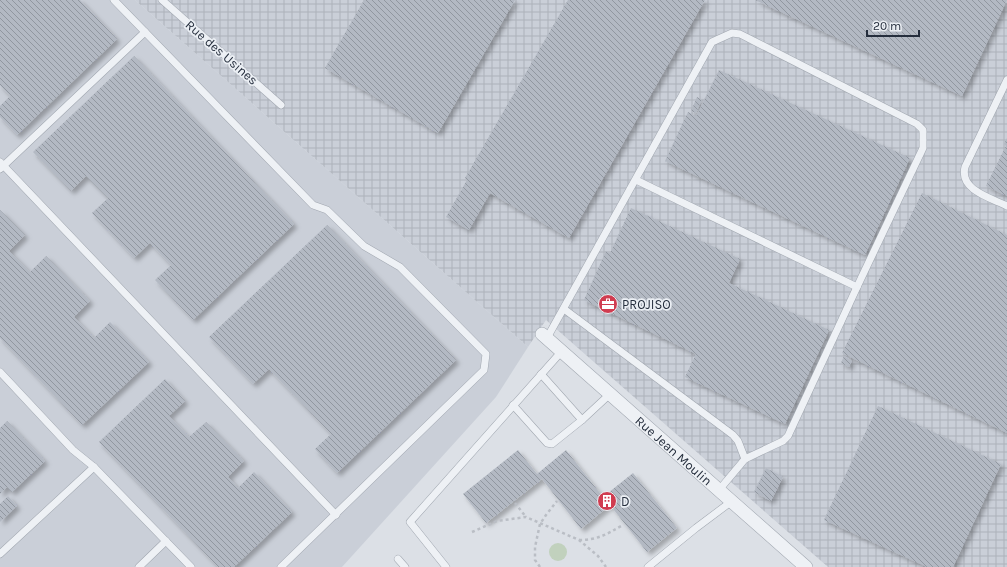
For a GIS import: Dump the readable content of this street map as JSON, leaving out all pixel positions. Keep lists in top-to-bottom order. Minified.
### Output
{"streets":{"street":["Rue Jean Moulin"],"lane":["Rue des Usines"]},"places":{"office":["PROJISO"],"building":["D"]},"scale_bar":"20 m"}
